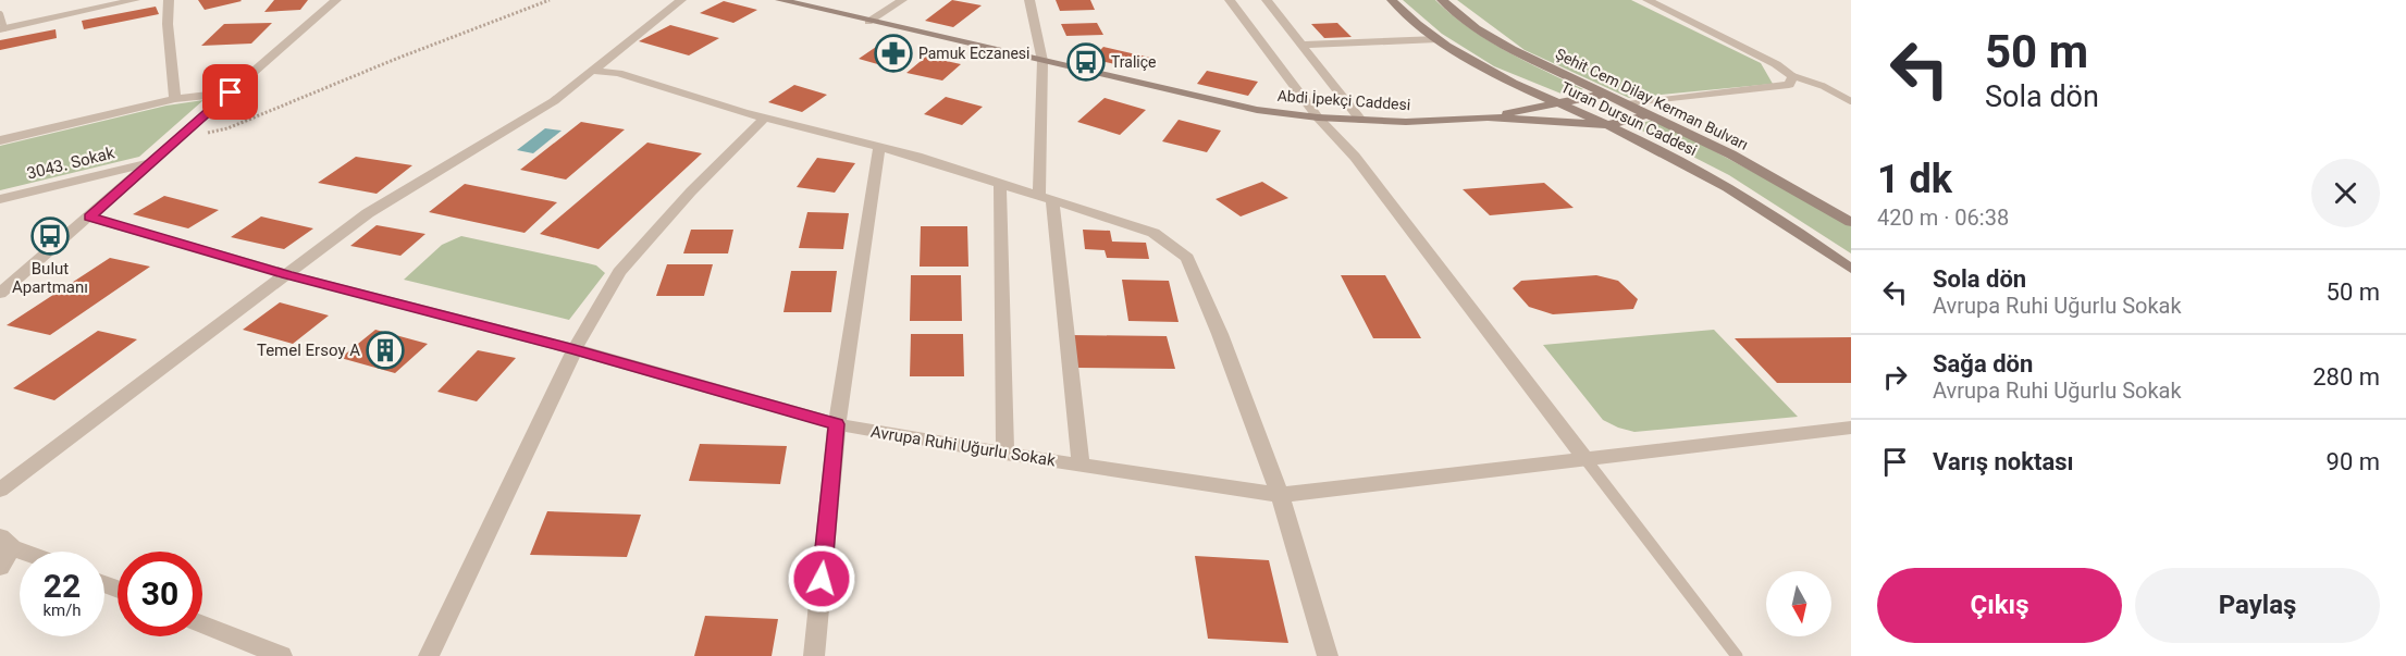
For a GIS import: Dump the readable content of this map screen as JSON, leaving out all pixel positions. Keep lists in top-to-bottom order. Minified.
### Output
{"streets":{"main road":["Şehit Cem Dilay Kerman Bulvarı","Abdi İpekçi Caddesi","Turan Dursun Caddesi"],"street":["3043. Sokak","Avrupa Ruhi Uğurlu Sokak"]},"places":{"pharmacy":["Pamuk Eczanesi"],"bus stop":["Traliçe","Bulut Apartmanı"],"building":["Temel Ersoy A"]},"north":"bottom","page":{"turn":["50 m","Sola dön"],"heading":["1 dk","420 m · 06:38"],"list":[{"name":"Sola dön","note":"Avrupa Ruhi Uğurlu Sokak","value":"50 m"},{"name":"Sağa dön","note":"Avrupa Ruhi Uğurlu Sokak","value":"280 m"},{"name":"Varış noktası","value":"90 m"}],"speed":"22 km/h","limit":"30","buttons":["Çıkış","Paylaş"]}}
